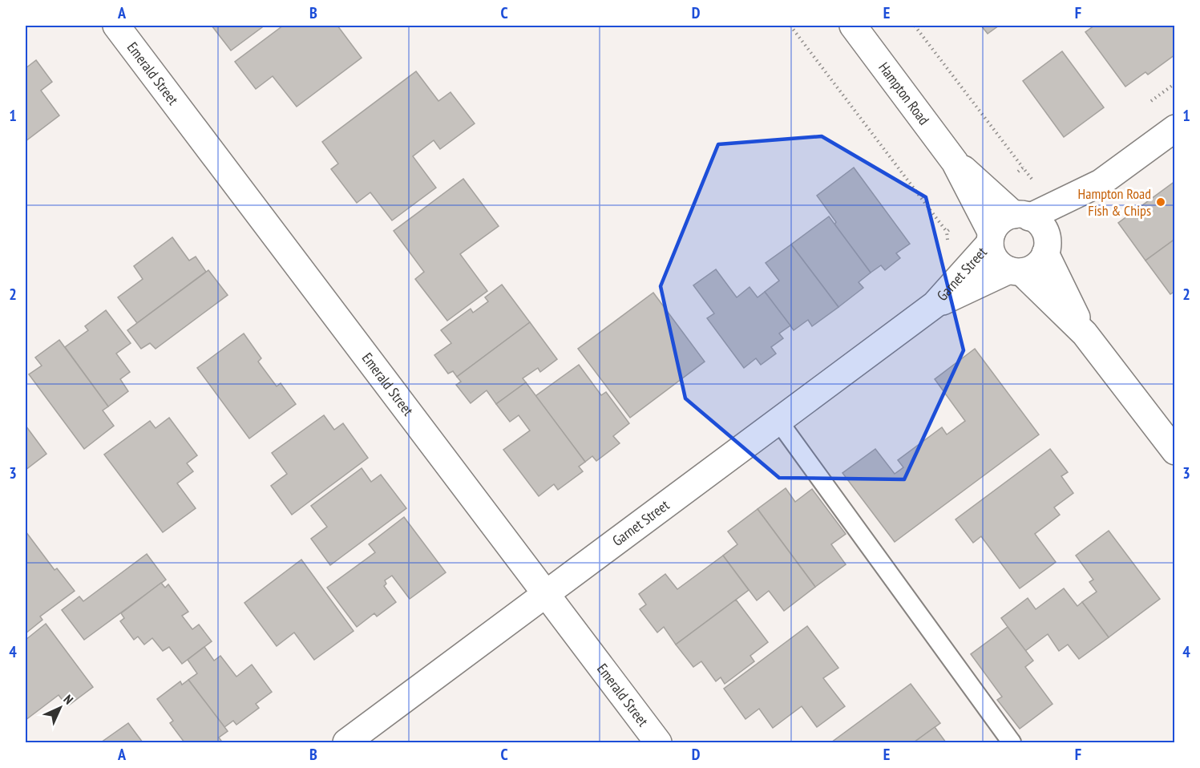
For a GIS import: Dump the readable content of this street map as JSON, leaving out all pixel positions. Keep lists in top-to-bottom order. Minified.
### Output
{"streets":{"street":["Emerald Street","Hampton Road","Garnet Street"]},"crossings":[["Emerald Street","Garnet Street"],["Hampton Road","Garnet Street"]],"places":["Hampton Road Fish & Chips"],"north":"top right","grid":{"columns":["A","B","C","D","E","F"],"rows":["1","2","3","4"]}}
